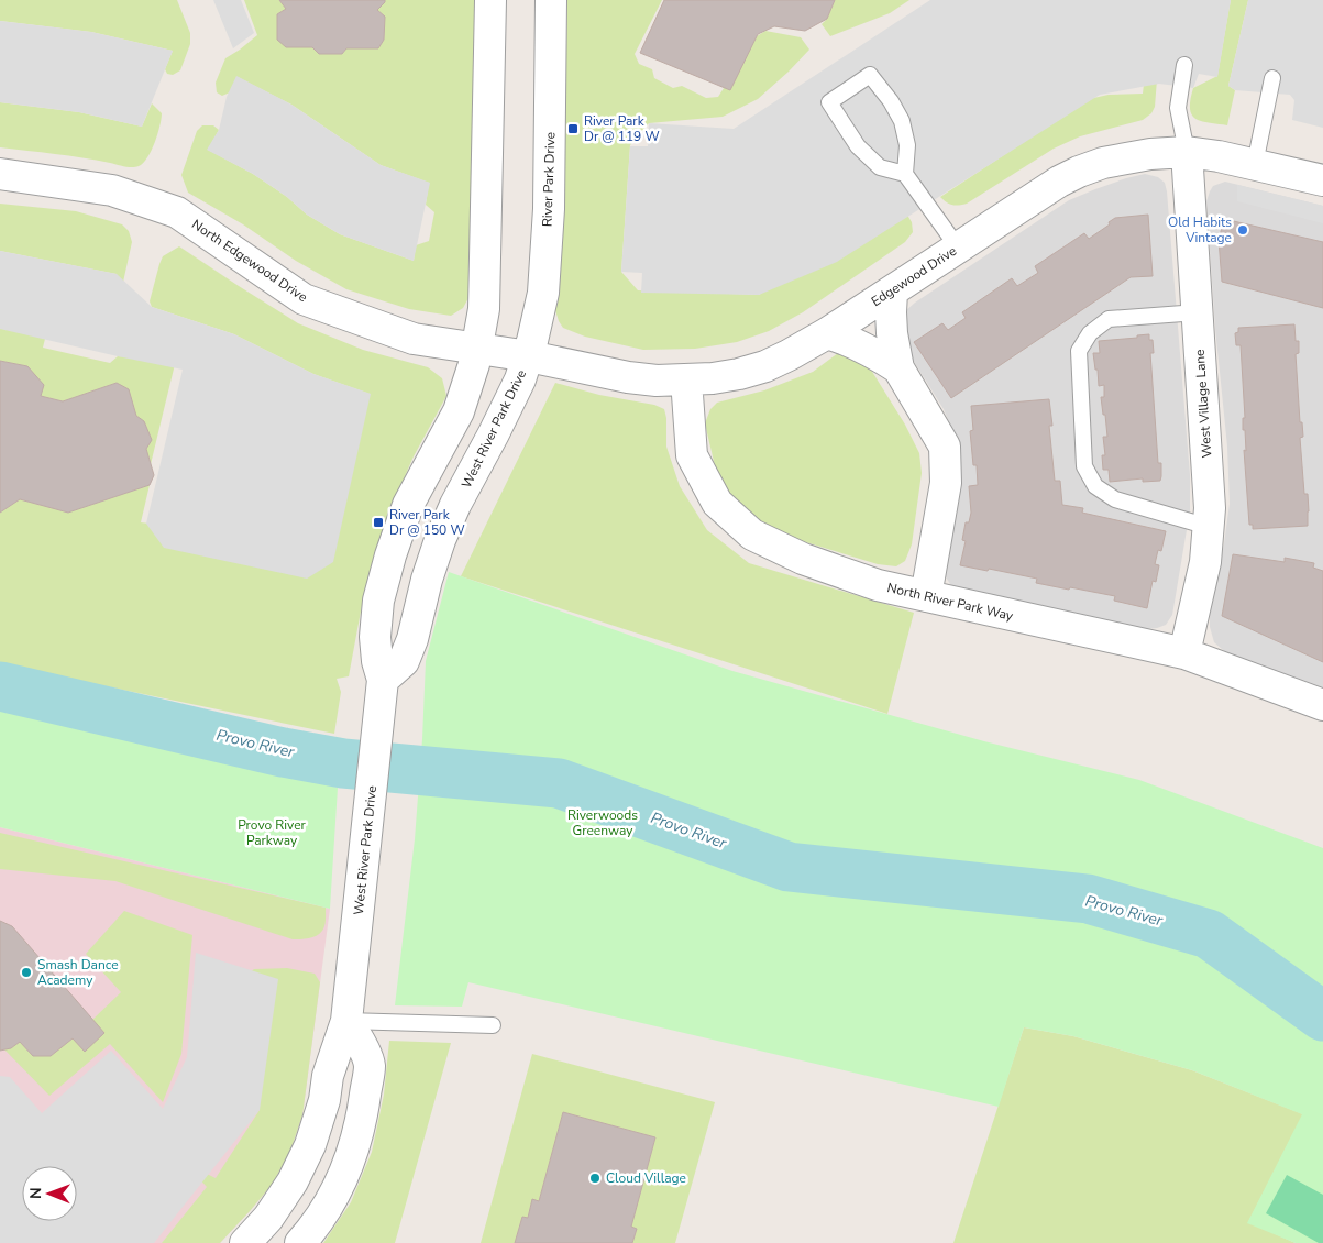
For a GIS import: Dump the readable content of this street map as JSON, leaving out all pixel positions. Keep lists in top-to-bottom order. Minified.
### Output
{"streets":{"street":["River Park Drive","North Edgewood Drive","Edgewood Drive","West Village Lane","West River Park Drive","North River Park Way"]},"crossings":[["River Park Drive","Edgewood Drive"],["River Park Drive","West River Park Drive"],["North Edgewood Drive","Edgewood Drive"],["North Edgewood Drive","West River Park Drive"],["Edgewood Drive","West Village Lane"],["Edgewood Drive","West River Park Drive"],["Edgewood Drive","North River Park Way"],["West Village Lane","North River Park Way"]],"water":["Provo River"],"parks":["Riverwoods Greenway","Provo River Parkway"],"places":{"transit":["River Park Dr @ 119 W","River Park Dr @ 150 W"],"other":["Old Habits Vintage","Smash Dance Academy","Cloud Village"]},"north":"left"}
